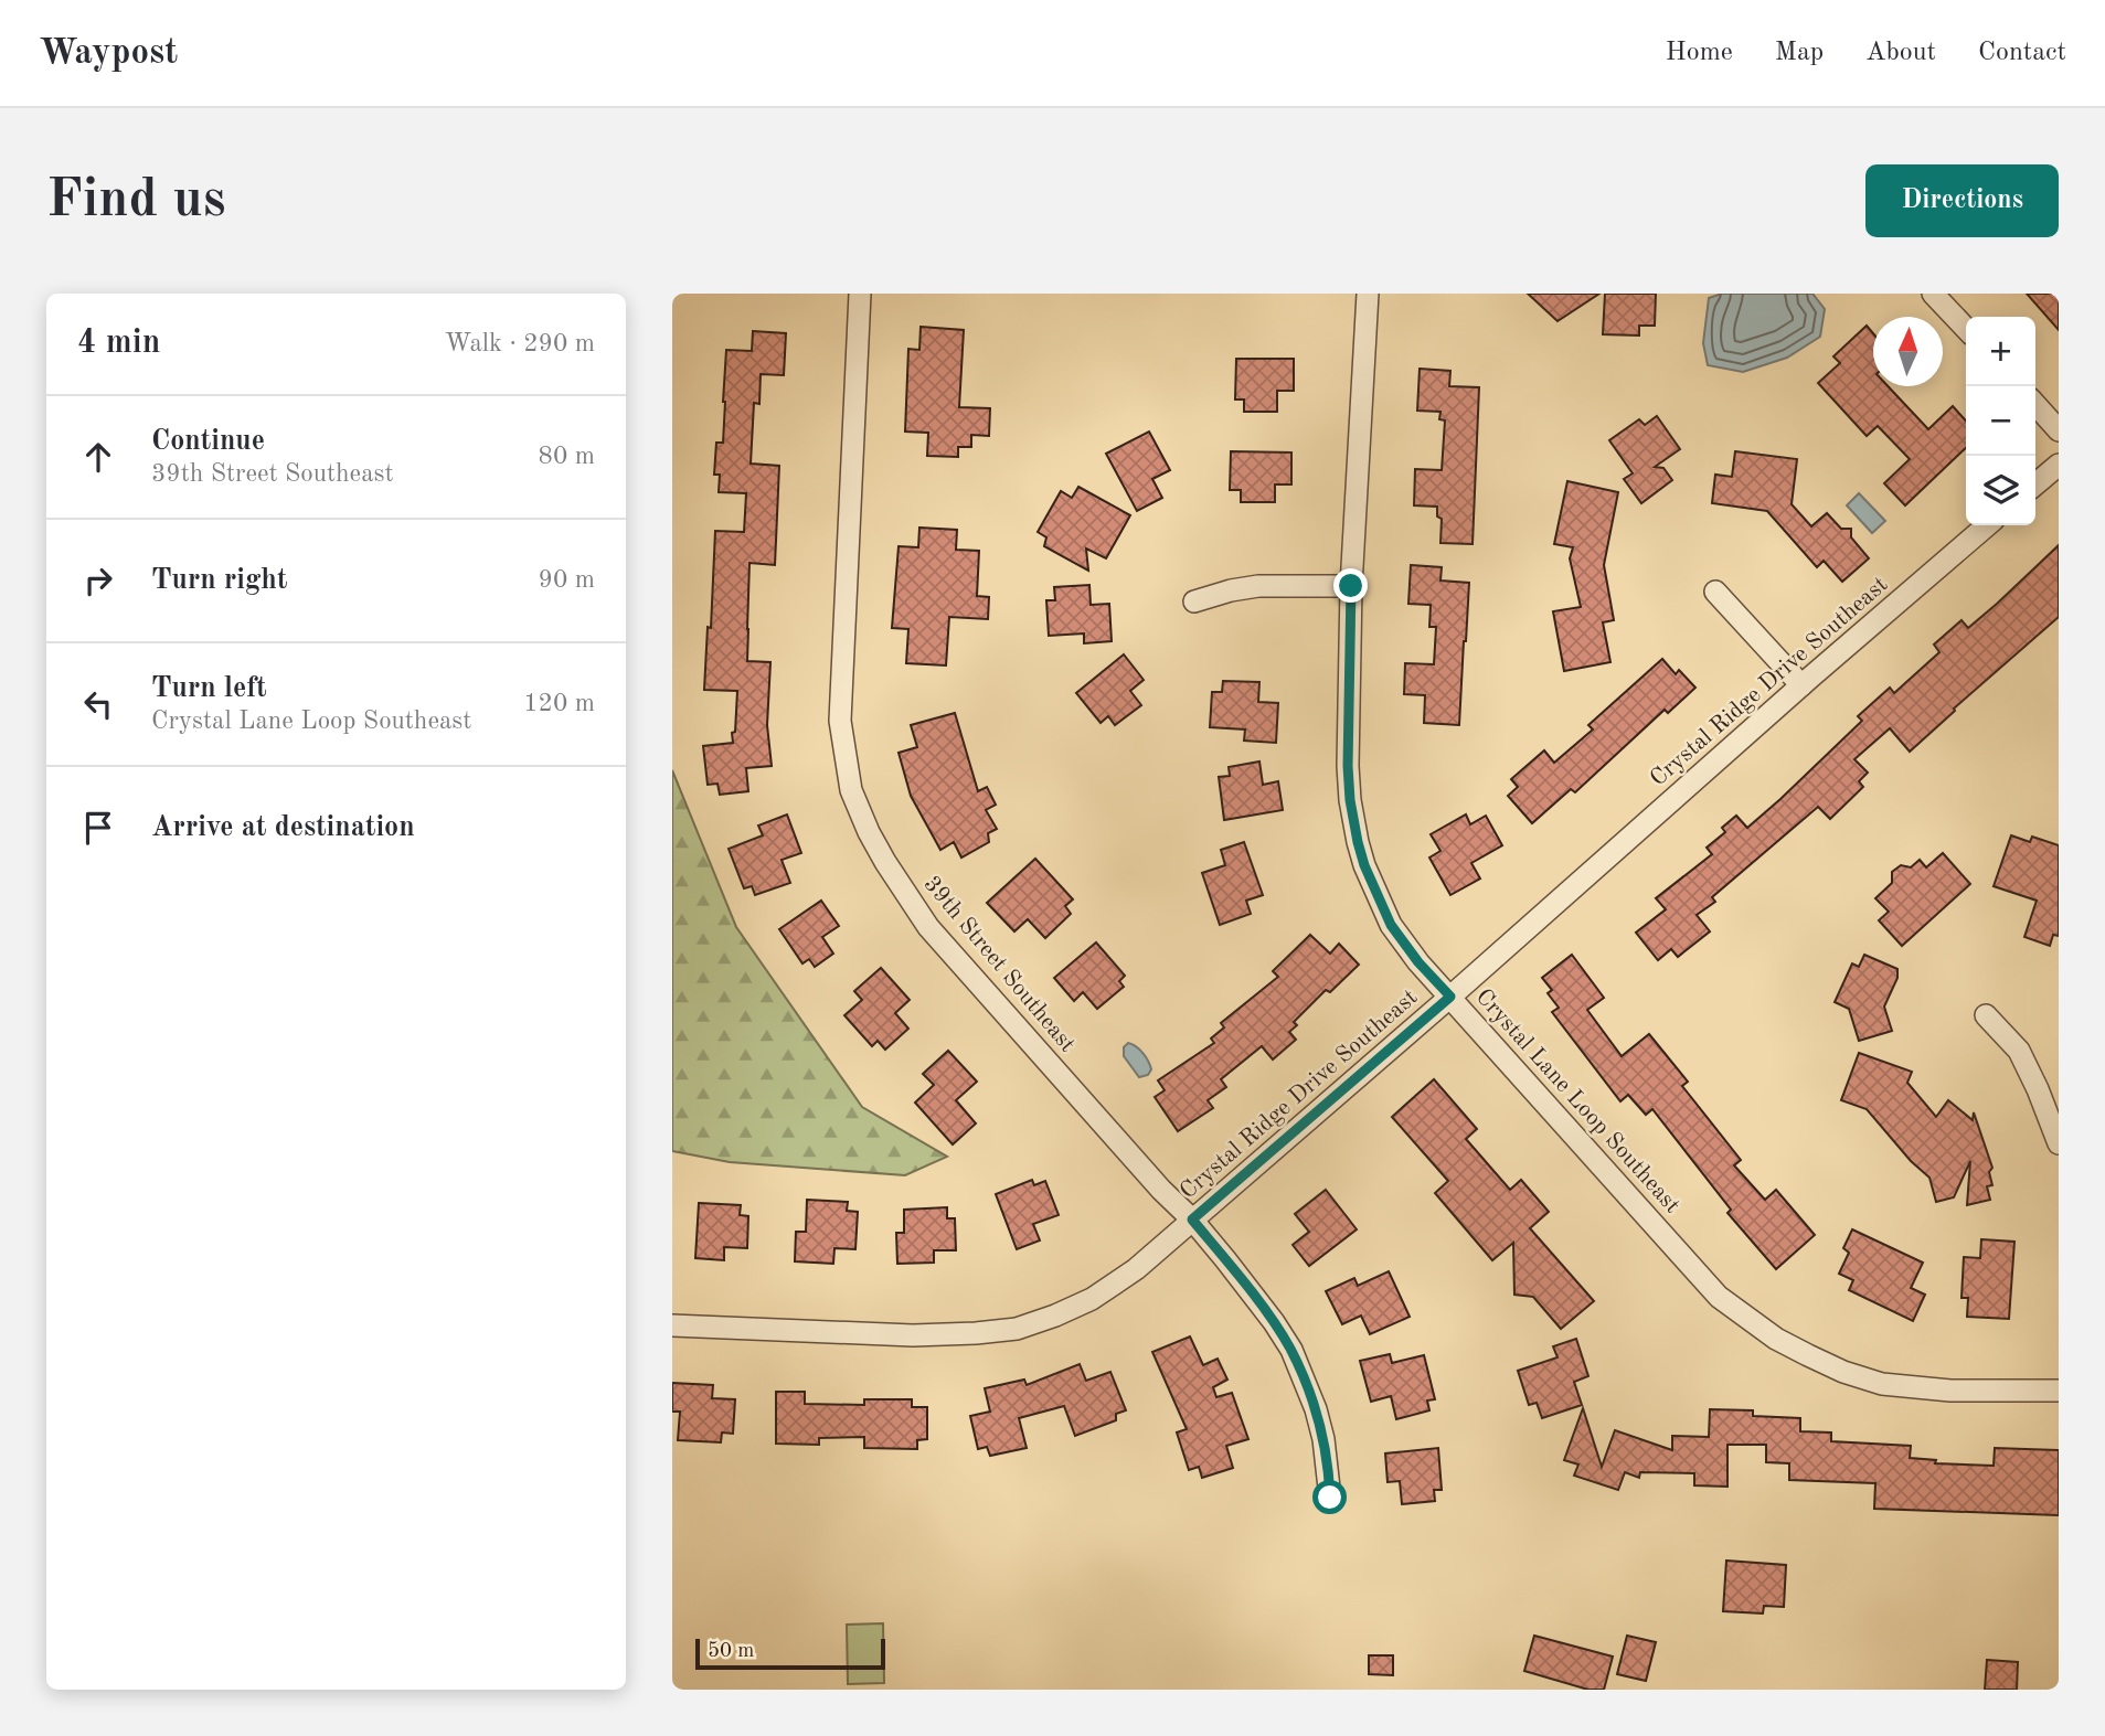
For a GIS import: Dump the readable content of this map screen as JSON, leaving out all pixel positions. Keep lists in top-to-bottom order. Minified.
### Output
{"streets":{"street":["Crystal Ridge Drive Southeast","39th Street Southeast","Crystal Lane Loop Southeast"]},"crossings":[["Crystal Ridge Drive Southeast","39th Street Southeast"],["Crystal Ridge Drive Southeast","Crystal Lane Loop Southeast"]],"scale_bar":"50 m","north":"top","page":{"header":"Waypost","nav":["Home","Map","About","Contact"],"buttons":"Directions","title":"Find us","heading":["4 min","Walk · 290 m"],"map_buttons":["+","−"],"list":[["Continue","39th Street Southeast","80 m"],["Turn right","90 m"],["Turn left","Crystal Lane Loop Southeast","120 m"],"Arrive at destination"],"scale":"50 m"}}
